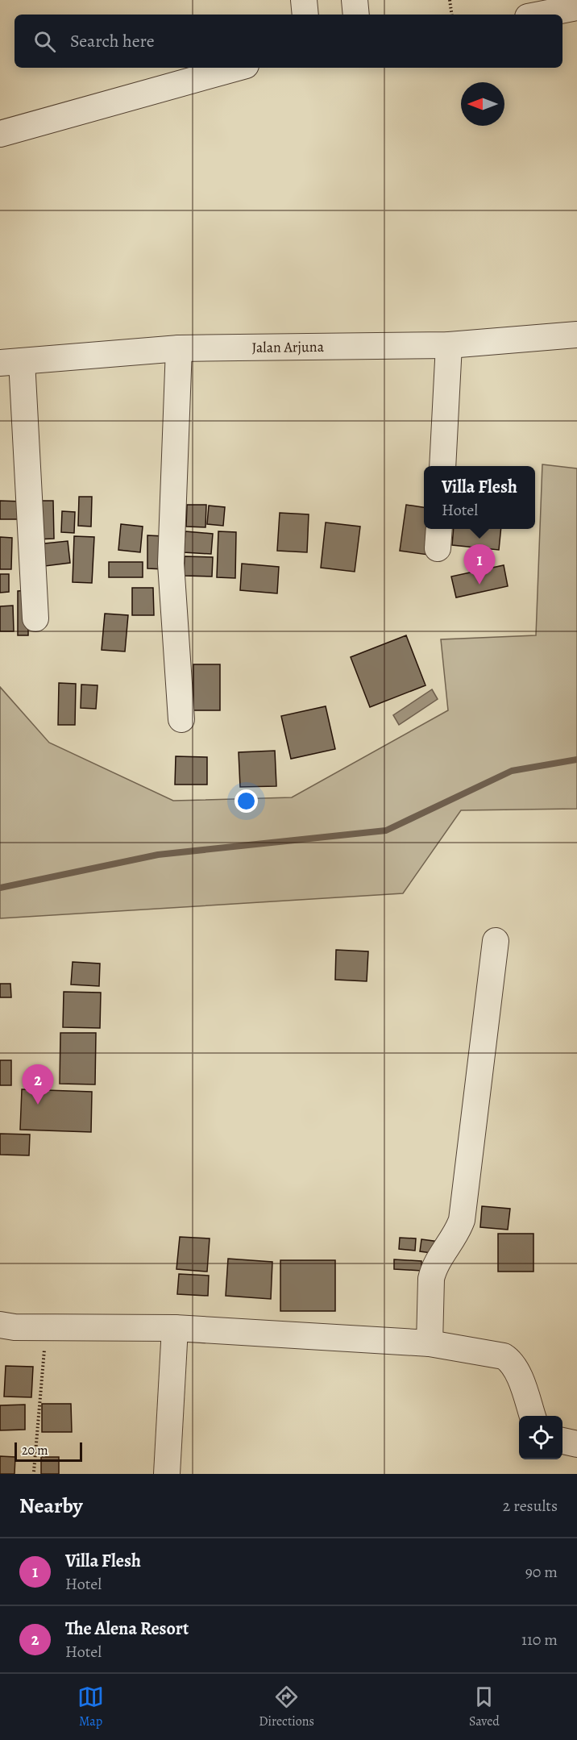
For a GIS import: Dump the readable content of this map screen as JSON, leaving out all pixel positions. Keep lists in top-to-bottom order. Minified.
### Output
{"streets":{"street":["Jalan Arjuna"]},"scale_bar":"20 m","north":"left","page":{"search":"Search here","popup":["Villa Flesh","Hotel"],"pins":["1","2"],"scale":"20 m","heading":["Nearby","2 results"],"list":[{"mark":"1","name":"Villa Flesh","note":"Hotel","value":"90 m"},{"mark":"2","name":"The Alena Resort","note":"Hotel","value":"110 m"}],"nav":["Map","Directions","Saved"]}}
